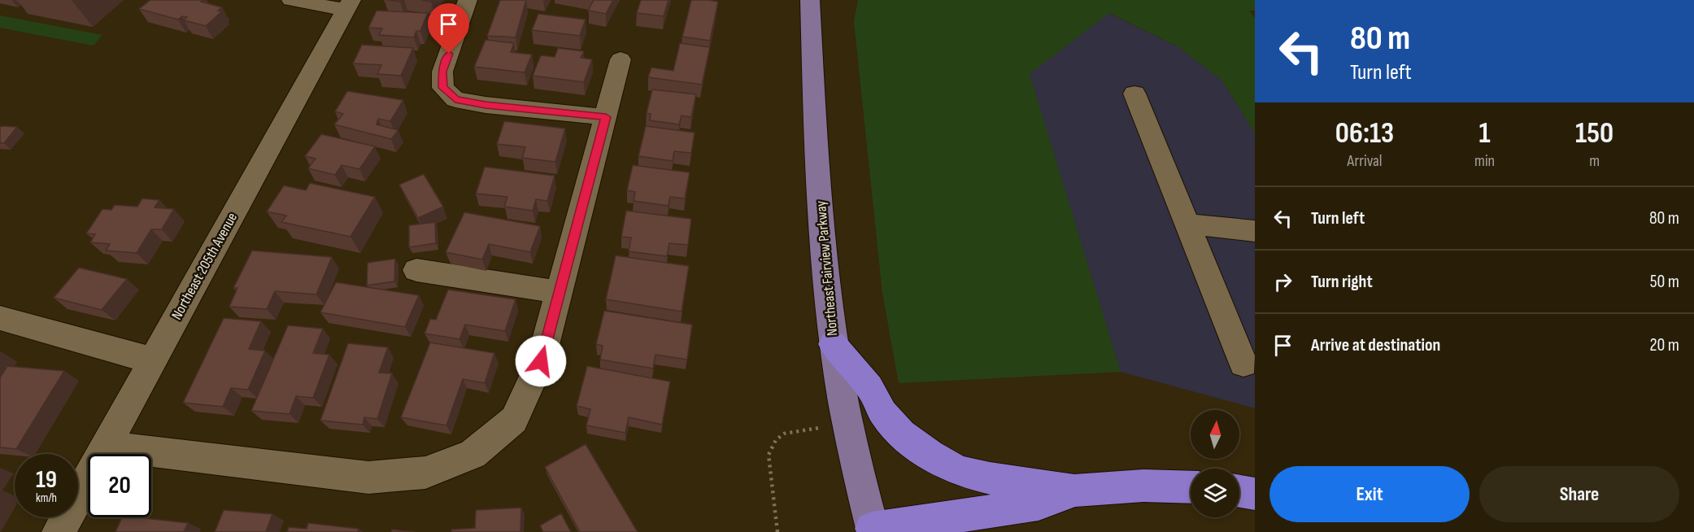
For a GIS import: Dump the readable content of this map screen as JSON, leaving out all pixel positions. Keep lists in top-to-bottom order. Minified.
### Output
{"streets":{"main road":["Northeast Fairview Parkway"],"street":["Northeast 205th Avenue"]},"north":"top","page":{"turn":["80 m","Turn left"],"eta":["06:13","Arrival","1","min","150","m"],"list":[{"name":"Turn left","value":"80 m"},{"name":"Turn right","value":"50 m"},{"name":"Arrive at destination","value":"20 m"}],"speed":"19 km/h","limit":"20","buttons":["Exit","Share"]}}
